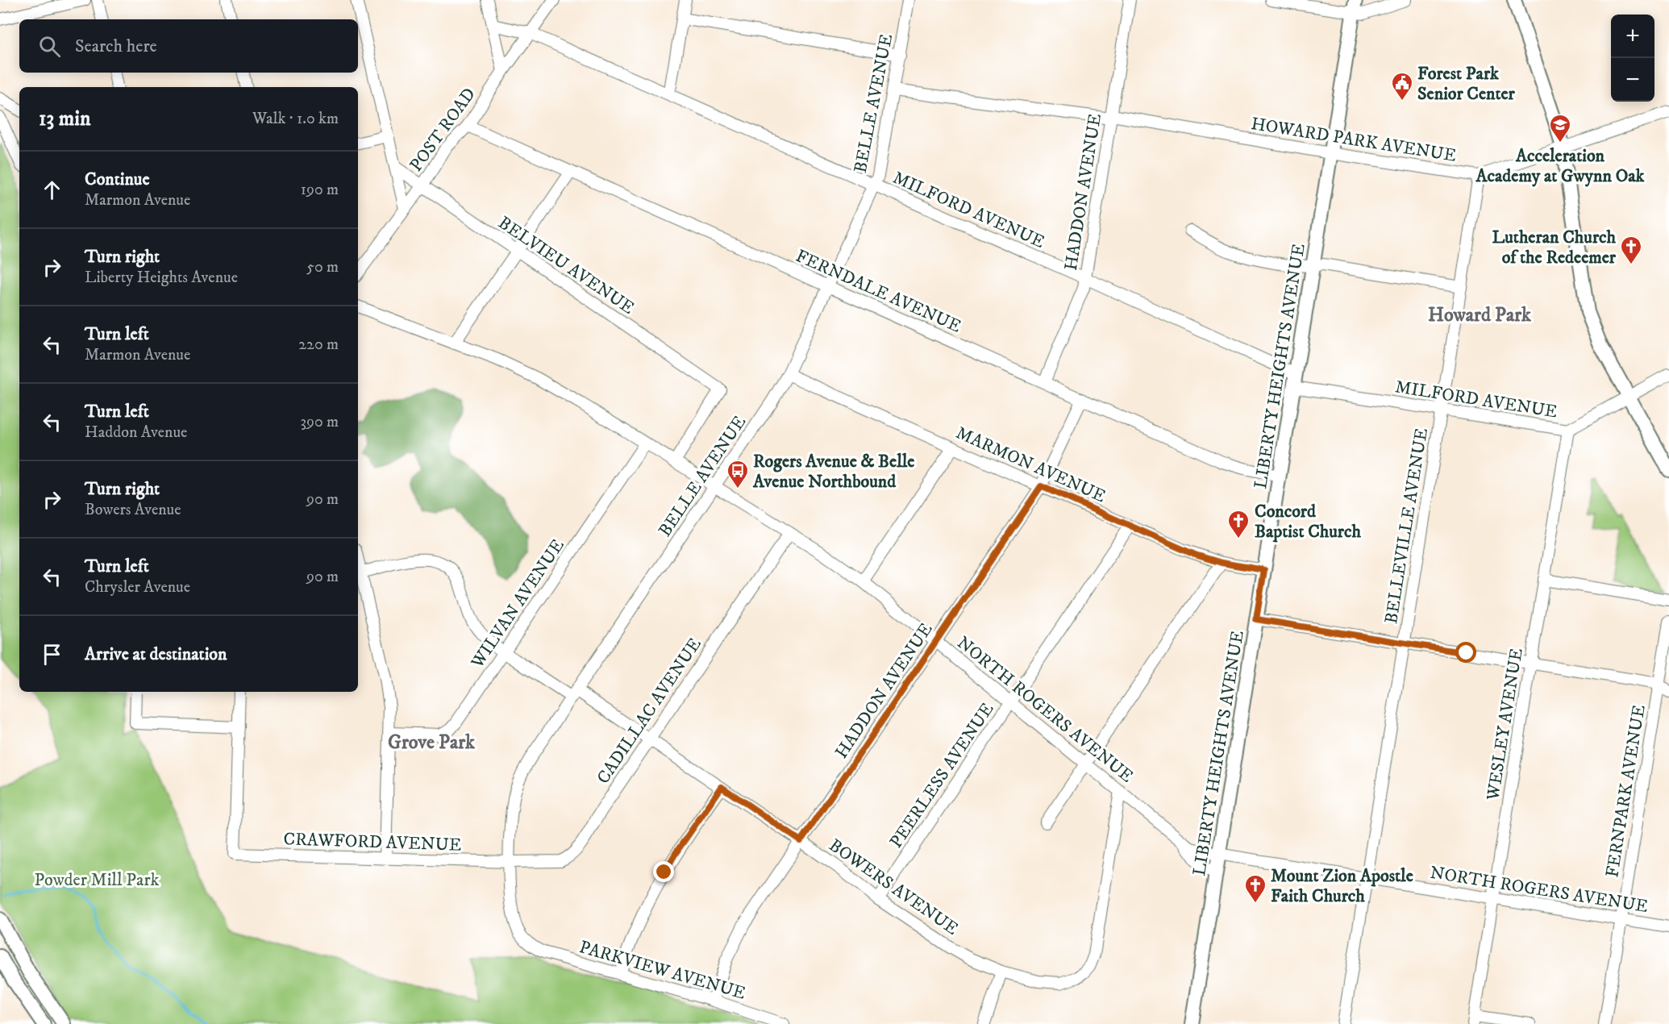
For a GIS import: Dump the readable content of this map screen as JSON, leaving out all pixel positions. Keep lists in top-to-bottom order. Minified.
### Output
{"streets":{"main road":["LIBERTY HEIGHTS AVENUE"],"street":["BELLE AVENUE","POST ROAD","HOWARD PARK AVENUE","HADDON AVENUE","MILFORD AVENUE","BELVIEU AVENUE","FERNDALE AVENUE","MARMON AVENUE","BELLEVILLE AVENUE","WILVAN AVENUE","NORTH ROGERS AVENUE","CADILLAC AVENUE","WESLEY AVENUE","PEERLESS AVENUE","FERNPARK AVENUE","CRAWFORD AVENUE","BOWERS AVENUE","PARKVIEW AVENUE"]},"crossings":[["BELLE AVENUE","HOWARD PARK AVENUE"],["BELLE AVENUE","MILFORD AVENUE"],["BELLE AVENUE","FERNDALE AVENUE"],["BELLE AVENUE","MARMON AVENUE"],["BELLE AVENUE","NORTH ROGERS AVENUE"],["BELLE AVENUE","CADILLAC AVENUE"],["BELLE AVENUE","CRAWFORD AVENUE"],["BELLE AVENUE","BOWERS AVENUE"],["BELLE AVENUE","PARKVIEW AVENUE"],["POST ROAD","MILFORD AVENUE"],["POST ROAD","BELVIEU AVENUE"],["POST ROAD","FERNDALE AVENUE"],["HOWARD PARK AVENUE","HADDON AVENUE"],["HOWARD PARK AVENUE","LIBERTY HEIGHTS AVENUE"],["HOWARD PARK AVENUE","BELLEVILLE AVENUE"],["HADDON AVENUE","MILFORD AVENUE"],["HADDON AVENUE","FERNDALE AVENUE"],["HADDON AVENUE","MARMON AVENUE"],["HADDON AVENUE","NORTH ROGERS AVENUE"],["HADDON AVENUE","BOWERS AVENUE"],["HADDON AVENUE","PARKVIEW AVENUE"],["MILFORD AVENUE","LIBERTY HEIGHTS AVENUE"],["MILFORD AVENUE","BELLEVILLE AVENUE"],["MILFORD AVENUE","WESLEY AVENUE"],["BELVIEU AVENUE","NORTH ROGERS AVENUE"],["FERNDALE AVENUE","LIBERTY HEIGHTS AVENUE"],["LIBERTY HEIGHTS AVENUE","MARMON AVENUE"],["LIBERTY HEIGHTS AVENUE","NORTH ROGERS AVENUE"],["MARMON AVENUE","PEERLESS AVENUE"],["BELLEVILLE AVENUE","NORTH ROGERS AVENUE"],["WILVAN AVENUE","NORTH ROGERS AVENUE"],["WILVAN AVENUE","BOWERS AVENUE"],["NORTH ROGERS AVENUE","CADILLAC AVENUE"],["NORTH ROGERS AVENUE","WESLEY AVENUE"],["NORTH ROGERS AVENUE","PEERLESS AVENUE"],["NORTH ROGERS AVENUE","FERNPARK AVENUE"],["NORTH ROGERS AVENUE","BOWERS AVENUE"],["CADILLAC AVENUE","CRAWFORD AVENUE"],["CADILLAC AVENUE","BOWERS AVENUE"],["PEERLESS AVENUE","BOWERS AVENUE"]],"districts":["Howard Park","Grove Park"],"parks":["Powder Mill Park"],"places":{"public building":["Forest Park Senior Center"],"school or university":["Acceleration Academy at Gwynn Oak"],"church":["Lutheran Church of the Redeemer","Concord Baptist Church","Mount Zion Apostle Faith Church"],"bus stop":["Rogers Avenue & Belle Avenue Northbound"]},"page":{"map_buttons":["+","−"],"search":"Search here","heading":["13 min","Walk · 1.0 km"],"list":[["Continue","Marmon Avenue","190 m"],["Turn right","Liberty Heights Avenue","50 m"],["Turn left","Marmon Avenue","220 m"],["Turn left","Haddon Avenue","390 m"],["Turn right","Bowers Avenue","90 m"],["Turn left","Chrysler Avenue","90 m"],"Arrive at destination"]}}
